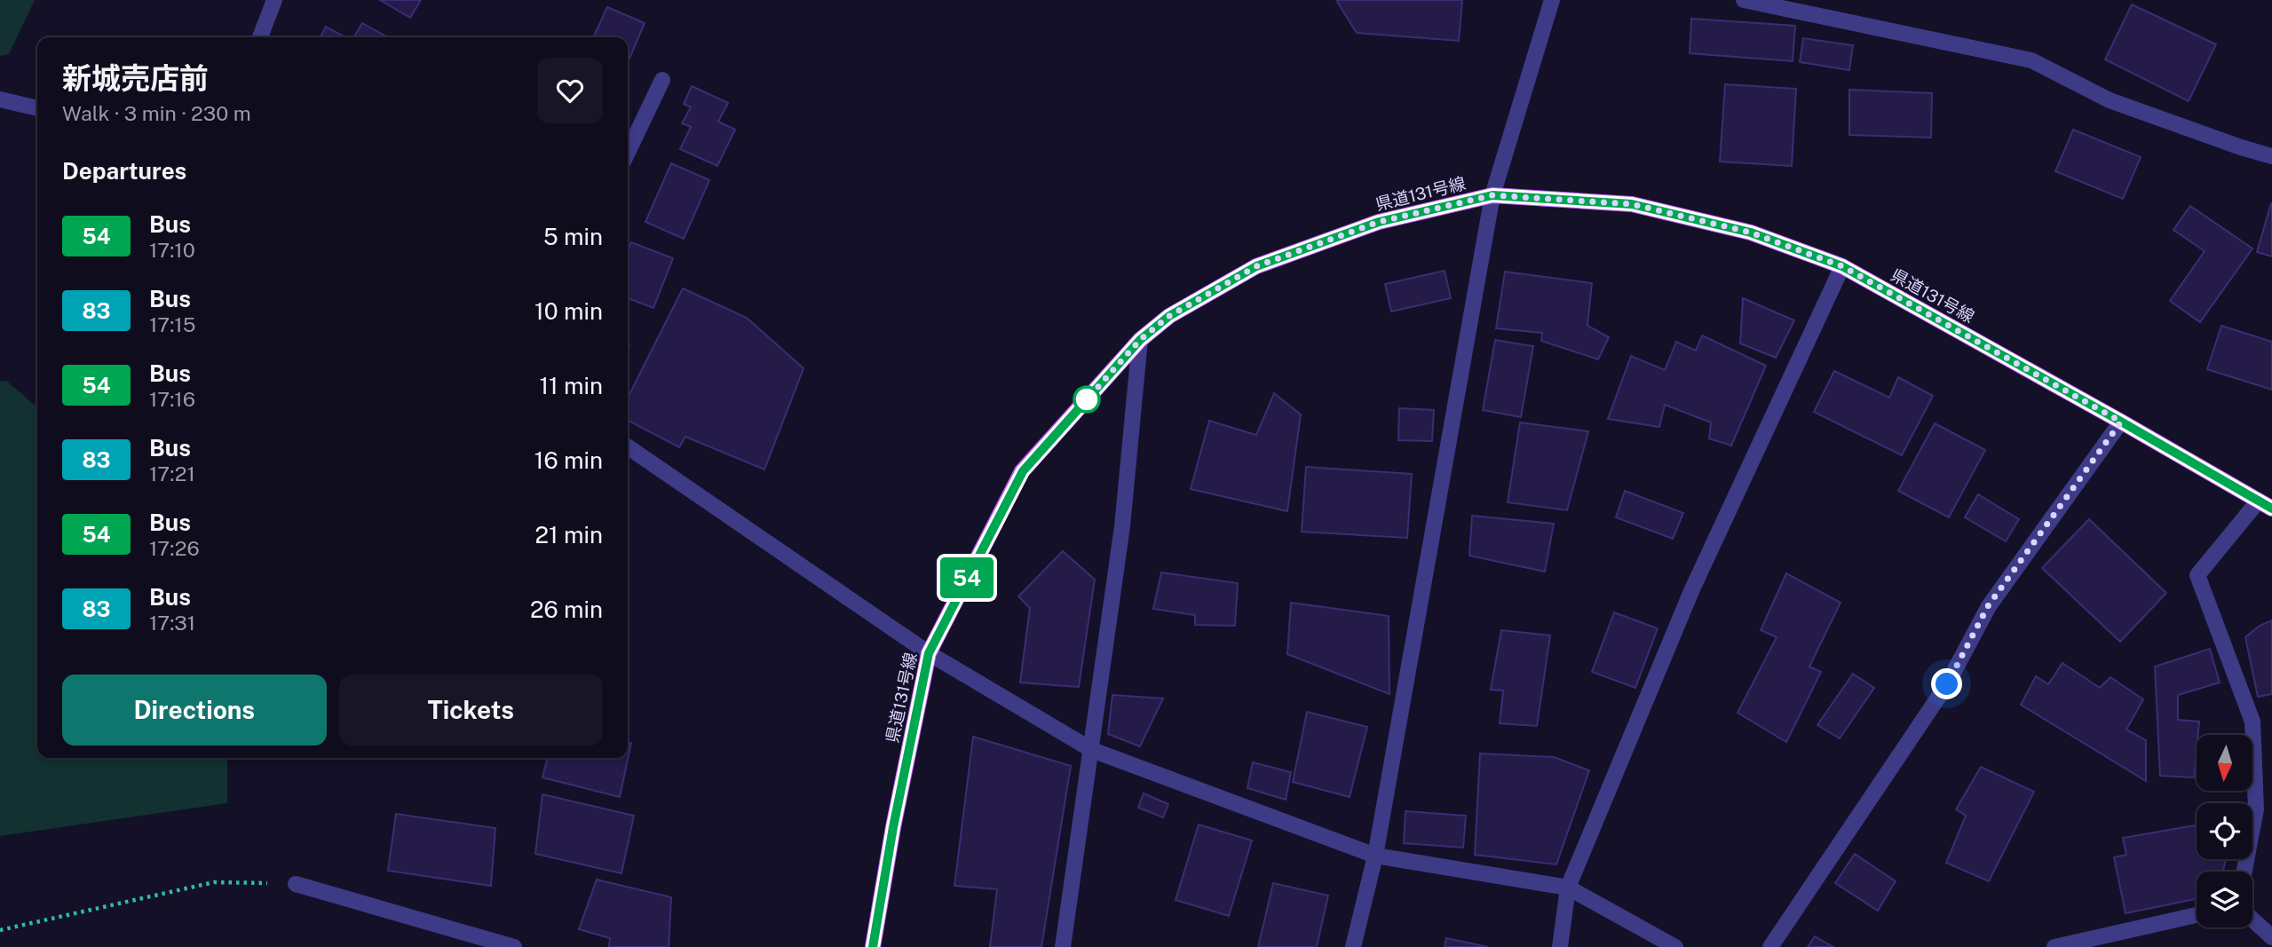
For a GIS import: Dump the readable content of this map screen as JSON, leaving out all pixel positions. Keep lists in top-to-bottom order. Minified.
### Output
{"streets":{"main road":["県道131号線"]},"lines":["bus line 54"],"north":"bottom","page":{"on_map":"54","heading":[["新城売店前","Walk · 3 min · 230 m"],"Departures"],"list":[{"mark":"54","name":"Bus","note":"17:10","value":"5 min"},{"mark":"83","name":"Bus","note":"17:15","value":"10 min"},{"mark":"54","name":"Bus","note":"17:16","value":"11 min"},{"mark":"83","name":"Bus","note":"17:21","value":"16 min"},{"mark":"54","name":"Bus","note":"17:26","value":"21 min"},{"mark":"83","name":"Bus","note":"17:31","value":"26 min"}],"buttons":["Directions","Tickets"]}}
